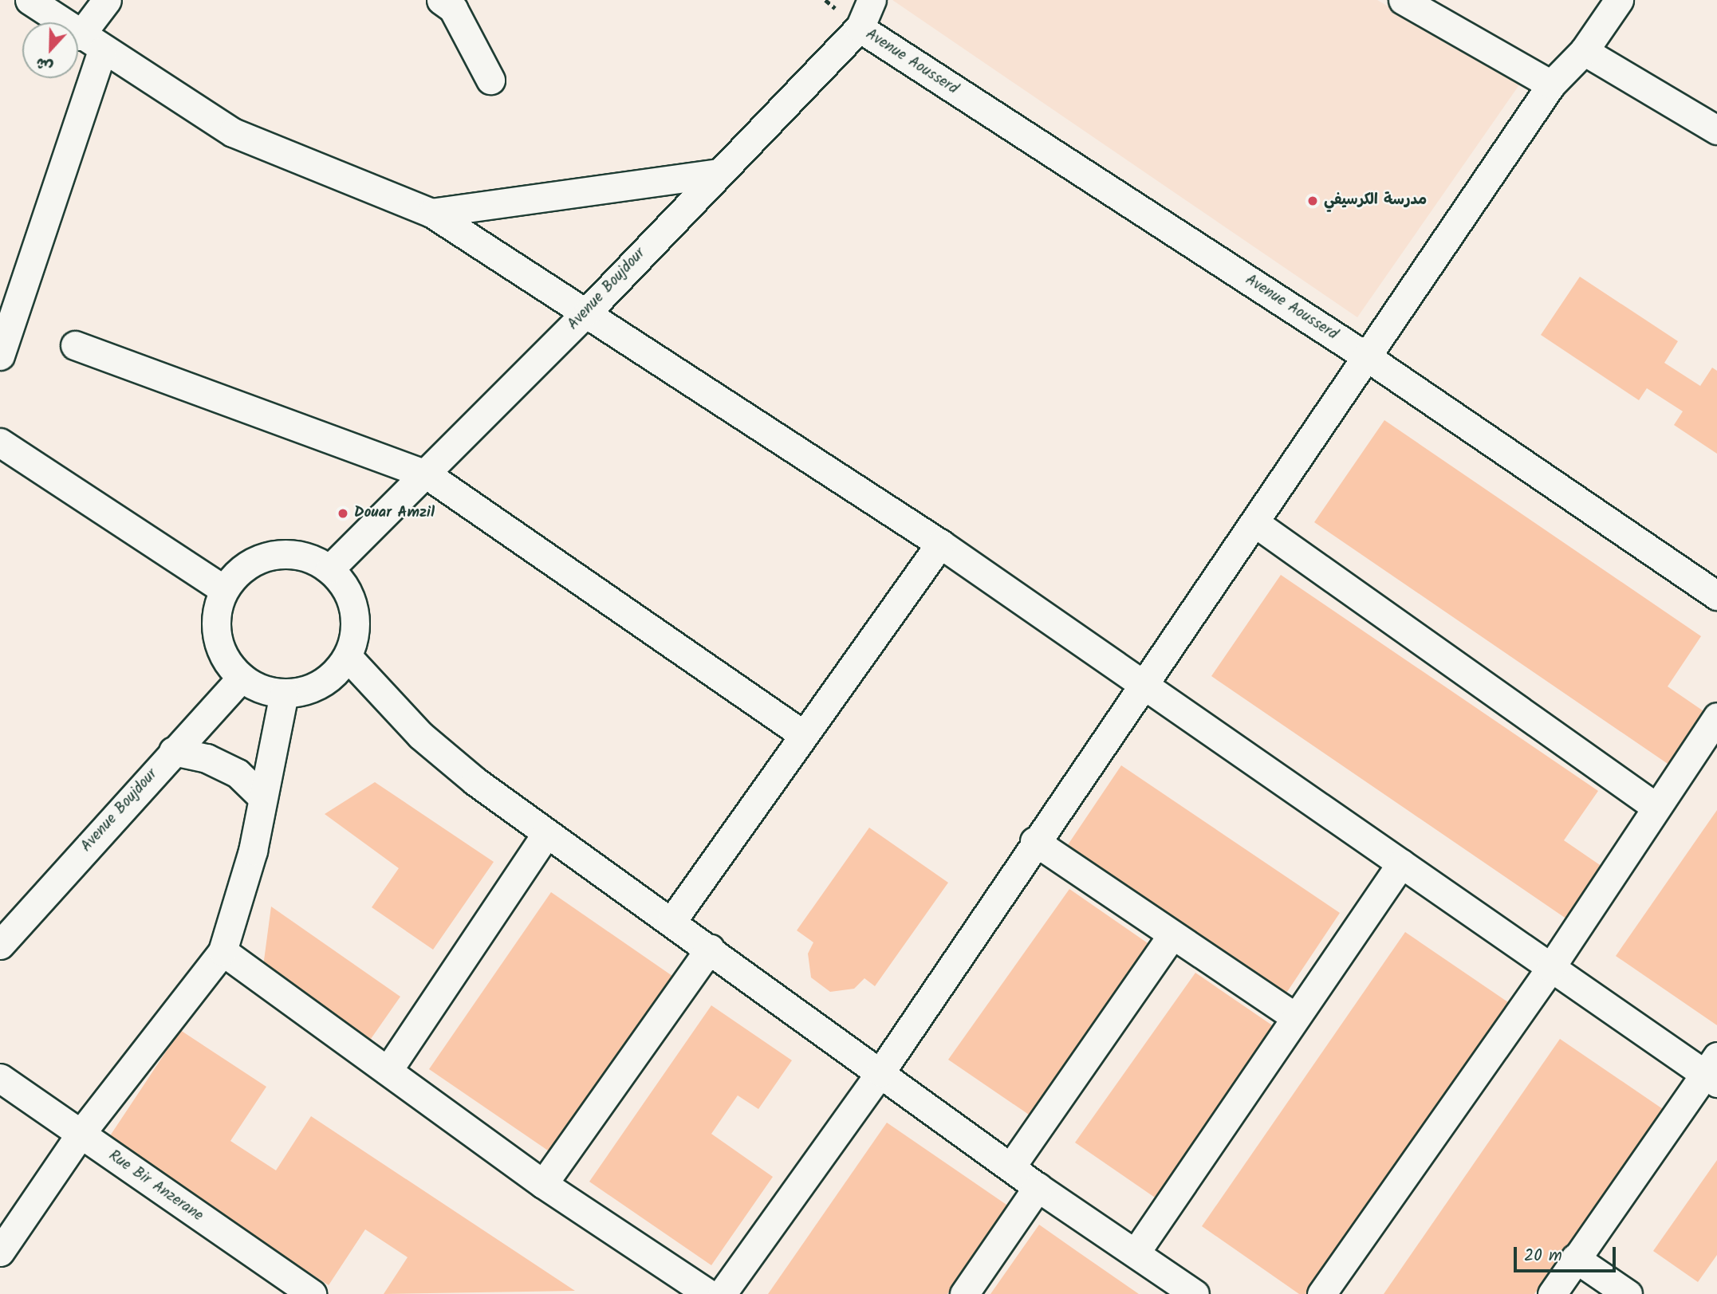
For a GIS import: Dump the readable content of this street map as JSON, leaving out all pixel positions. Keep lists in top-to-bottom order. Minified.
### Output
{"streets":{"street":["Avenue Aousserd","Avenue Boujdour","Rue Bir Anzerane"]},"crossings":[["Avenue Aousserd","Avenue Boujdour"]],"places":["مدرسة الكرسيفي","Douar Amzil"],"scale_bar":"20 m","north":"bottom"}
